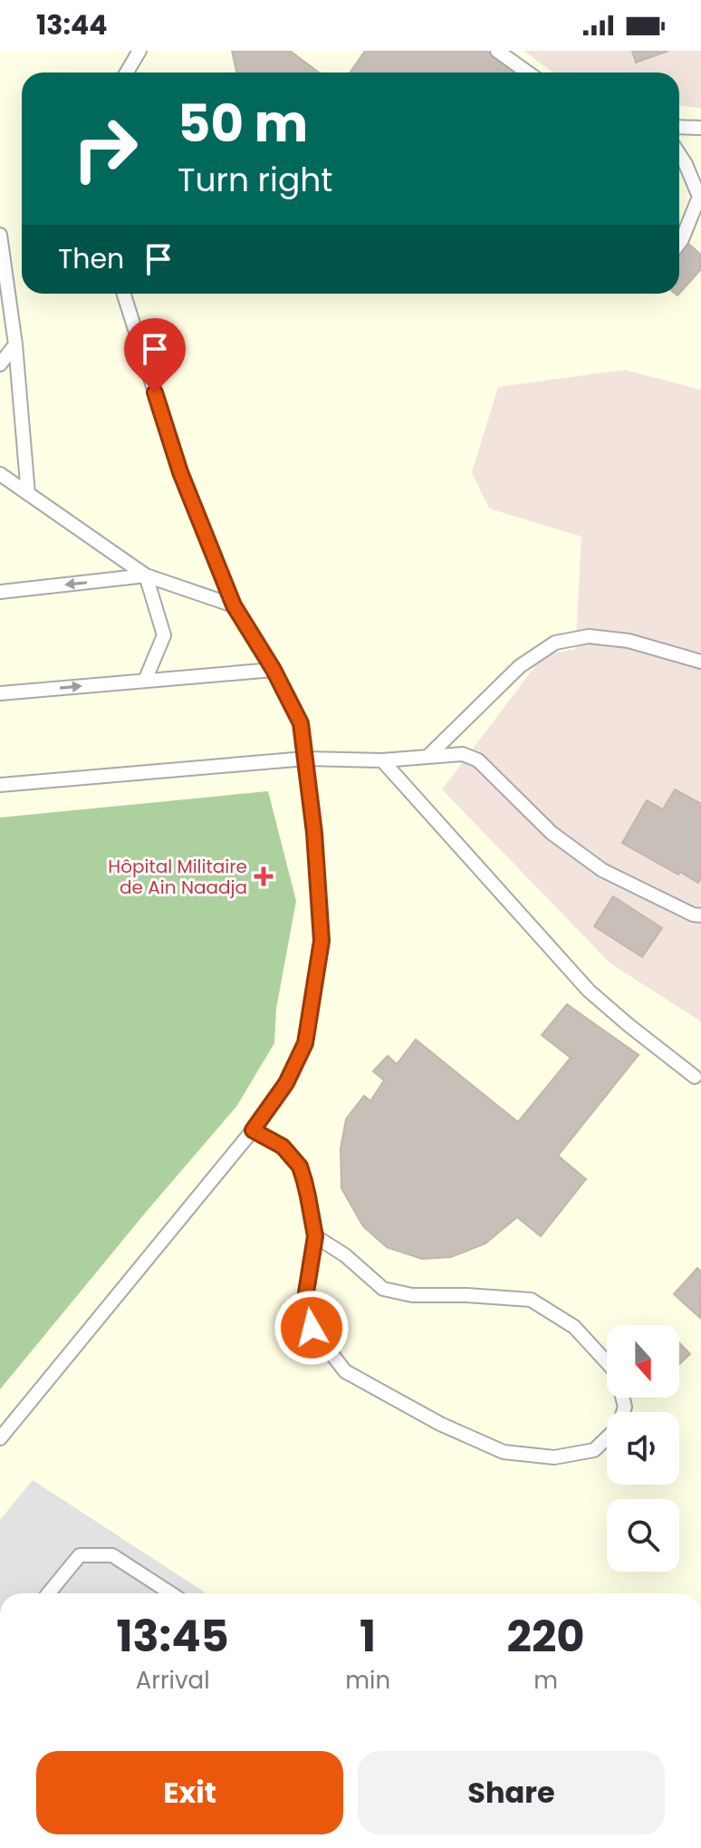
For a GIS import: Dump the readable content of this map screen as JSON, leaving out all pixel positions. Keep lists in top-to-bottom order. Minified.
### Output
{"places":{"health":["Hôpital Militaire de Ain Naadja"]},"north":"bottom","page":{"status":"13:44","turn":["50 m","Turn right"],"then":"Then","eta":["13:45","Arrival","1","min","220","m"],"buttons":["Exit","Share"]}}
